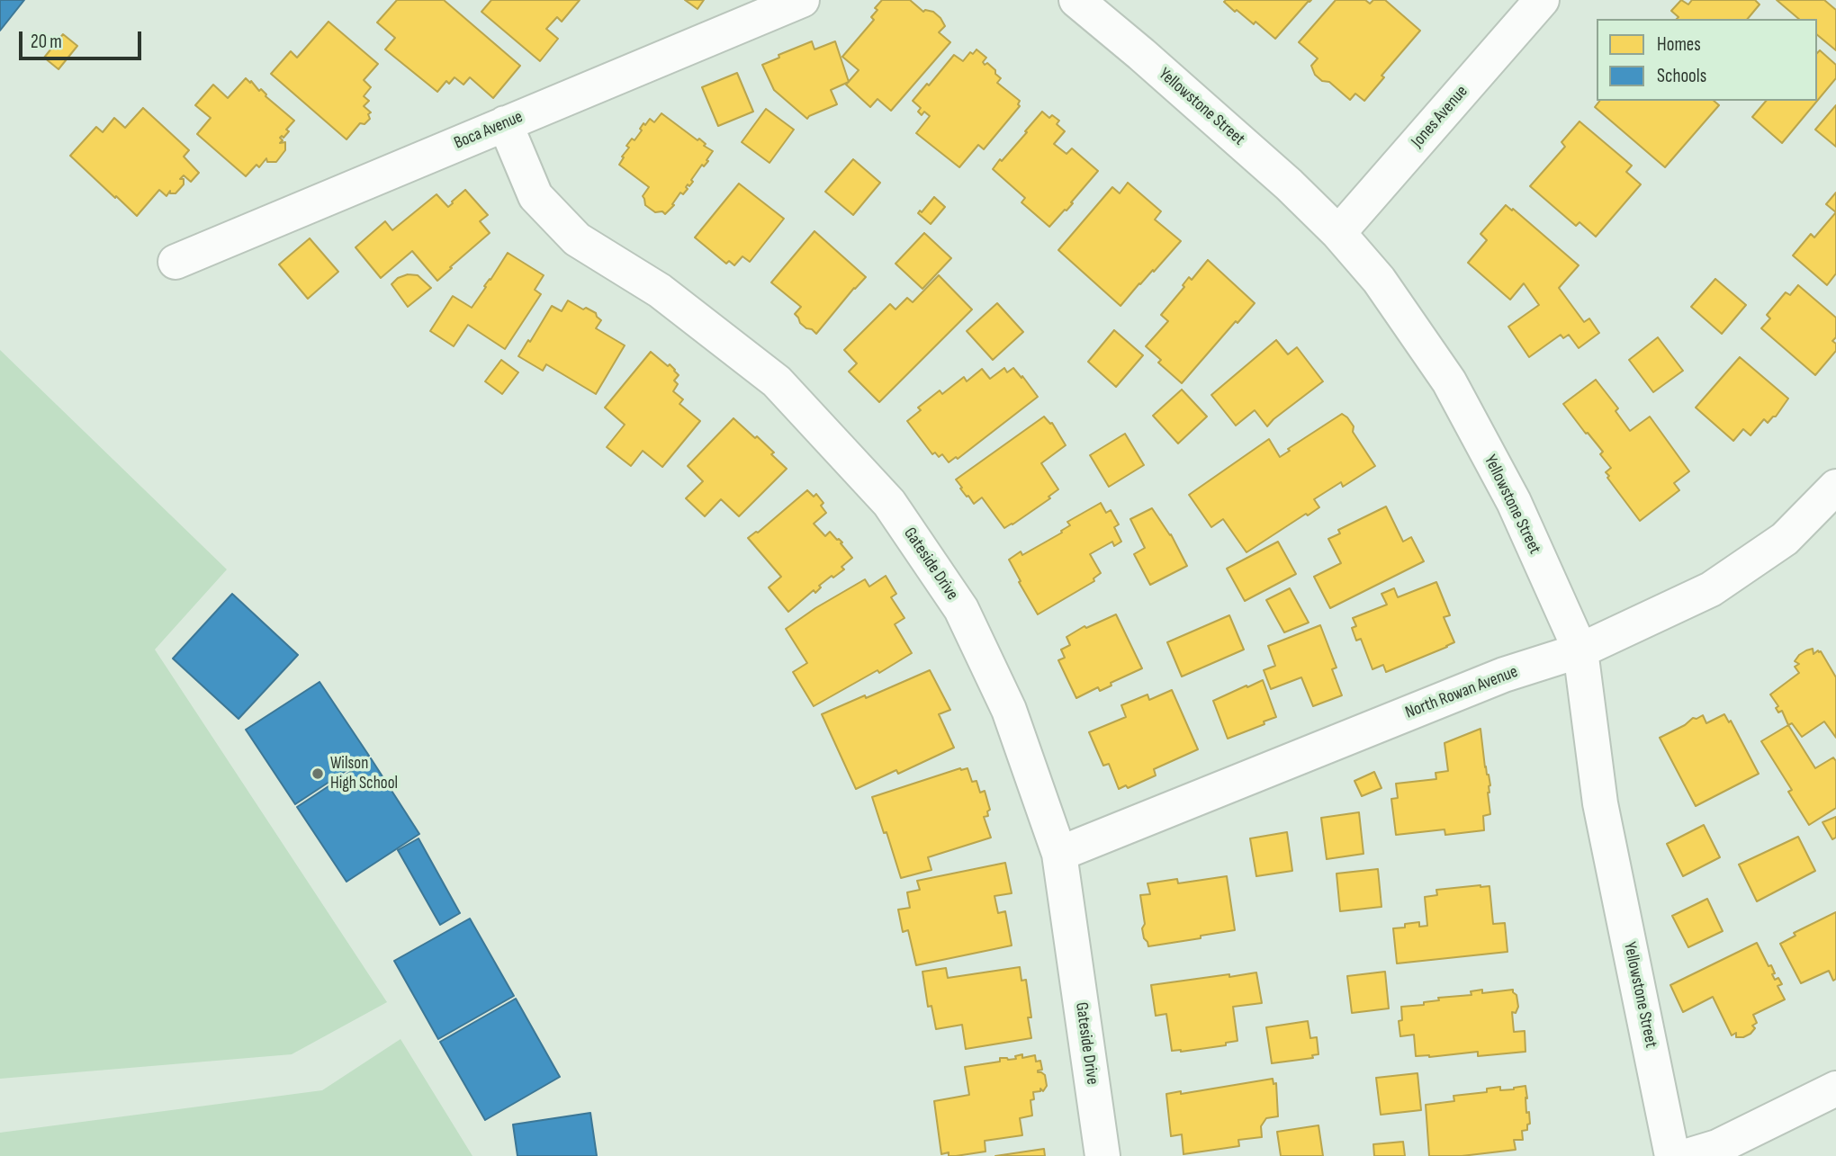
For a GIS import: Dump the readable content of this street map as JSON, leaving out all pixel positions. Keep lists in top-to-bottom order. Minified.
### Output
{"streets":{"street":["Yellowstone Street","Jones Avenue","Boca Avenue","Gateside Drive","North Rowan Avenue"]},"crossings":[["Yellowstone Street","Jones Avenue"],["Yellowstone Street","North Rowan Avenue"],["Boca Avenue","Gateside Drive"],["Gateside Drive","North Rowan Avenue"]],"places":["Wilson High School"],"legend":["Homes","Schools"],"scale_bar":"20 m"}
